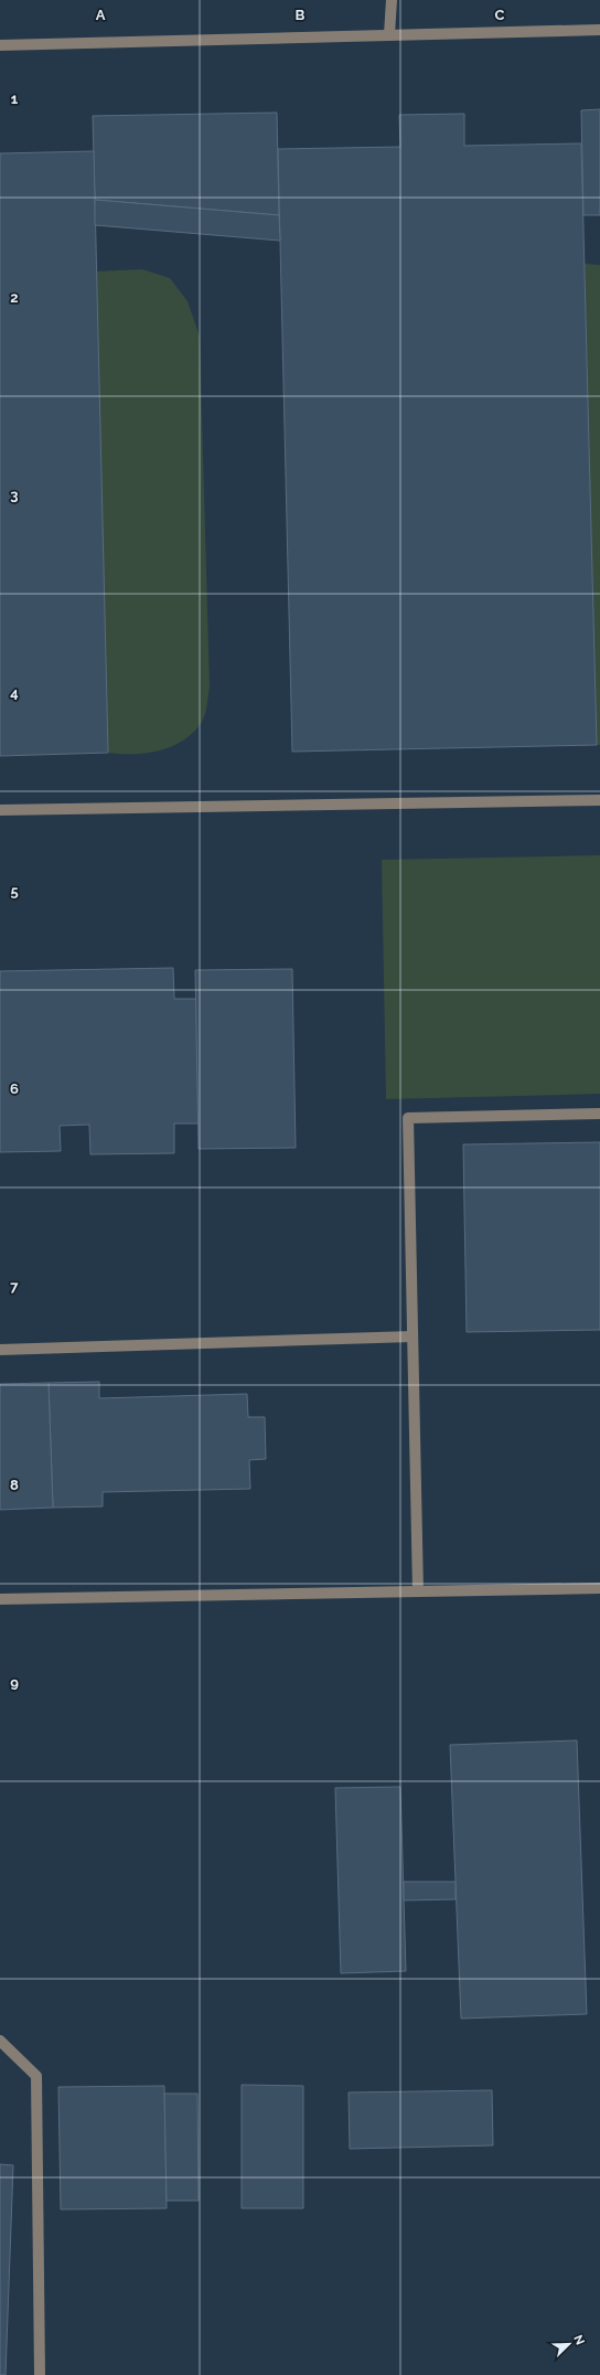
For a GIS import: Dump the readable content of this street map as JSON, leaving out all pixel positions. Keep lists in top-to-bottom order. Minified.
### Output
{"north":"top right","grid":{"columns":["A","B","C"],"rows":["1","2","3","4","5","6","7","8","9"]}}
